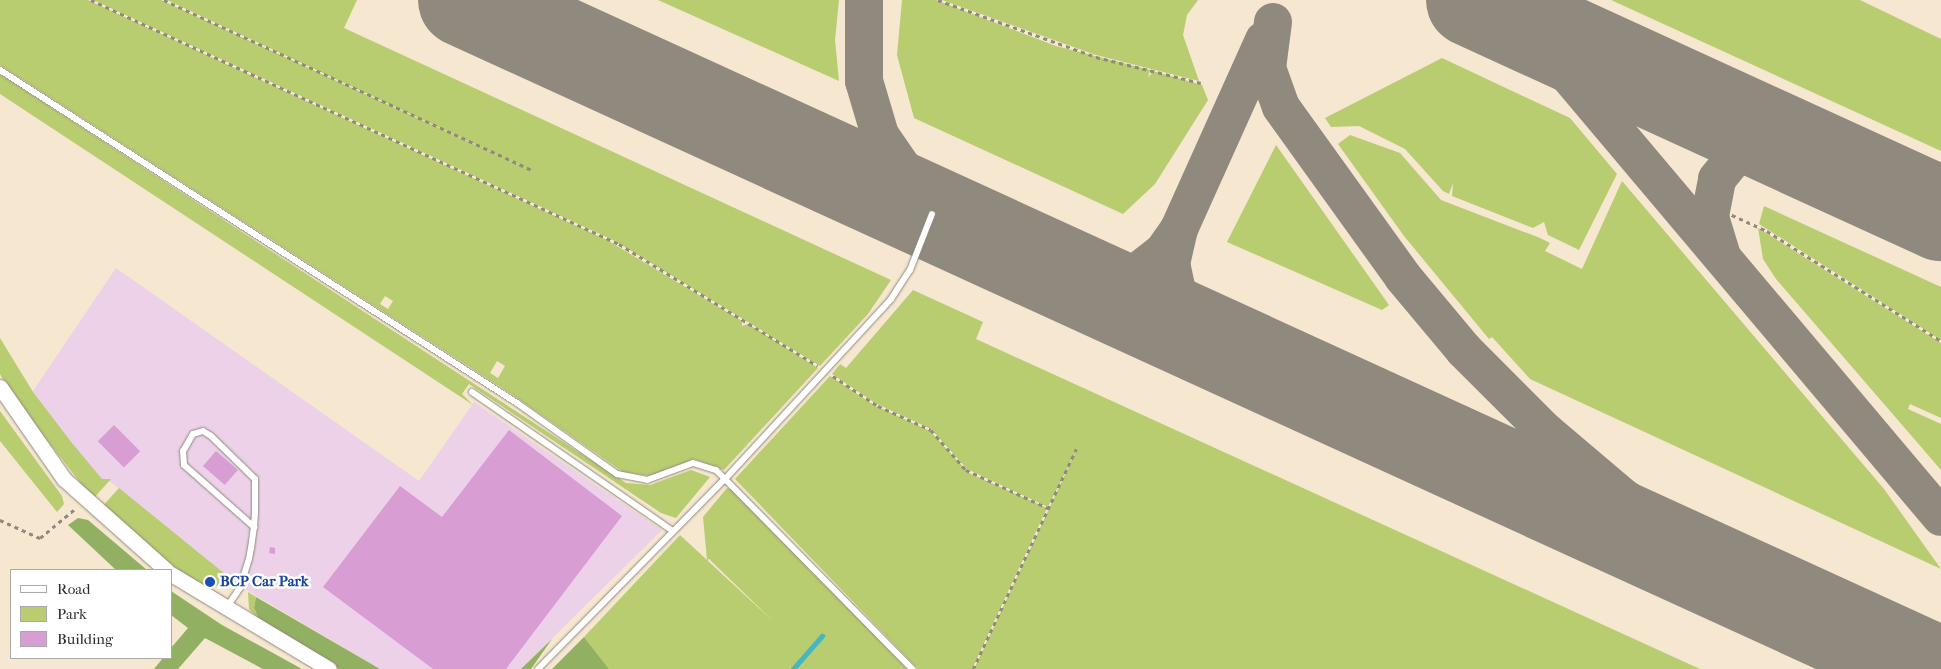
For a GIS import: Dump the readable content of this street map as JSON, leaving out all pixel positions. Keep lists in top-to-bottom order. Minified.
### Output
{"places":["BCP Car Park"],"legend":["Road","Park","Building"]}
